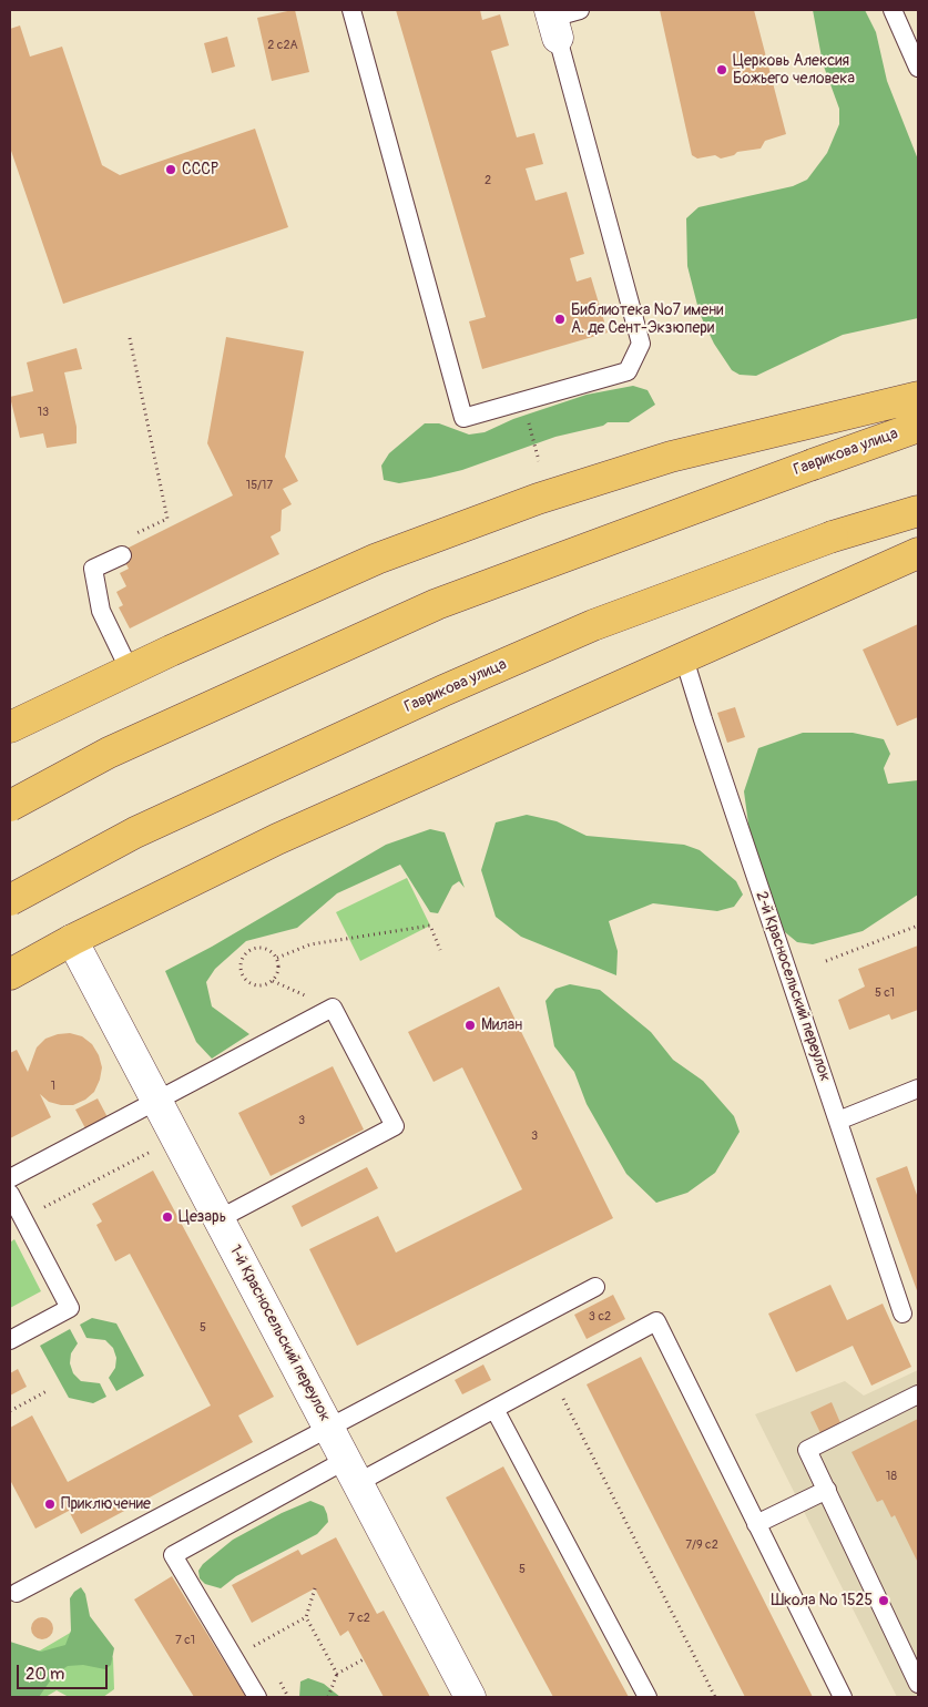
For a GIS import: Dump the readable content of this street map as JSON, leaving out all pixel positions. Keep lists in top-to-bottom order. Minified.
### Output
{"streets":{"main road":["Гаврикова улица"],"street":["1-й Красносельский переулок"],"lane":["2-й Красносельский переулок"]},"places":["Церковь Алексия Божьего человека","СССР","Библиотека №7 имени А. де Сент-Экзюпери","Милан","Цезарь","Приключение","Школа № 1525"],"house_numbers":["2 с2А","2","13","15/17","5 с1","1","3","3","3 с2","5","18","7/9 c2","5","7 с2","7 с1"],"scale_bar":"20 m"}
